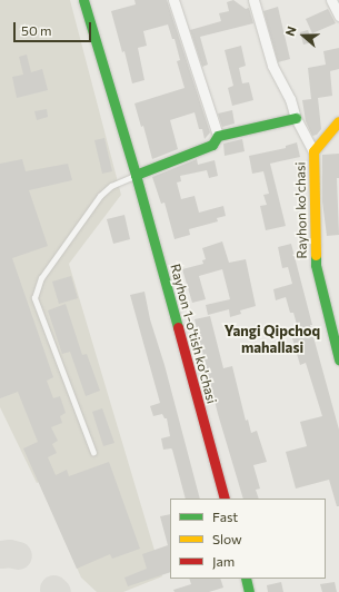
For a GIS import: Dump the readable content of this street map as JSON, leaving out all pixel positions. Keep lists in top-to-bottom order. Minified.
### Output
{"streets":{"street":["Rayhon ko'chasi","Rayhon 1-o'tish ko'chasi"]},"districts":["Yangi Qipchoq mahallasi"],"legend":["Fast","Slow","Jam"],"scale_bar":"50 m","north":"left"}
